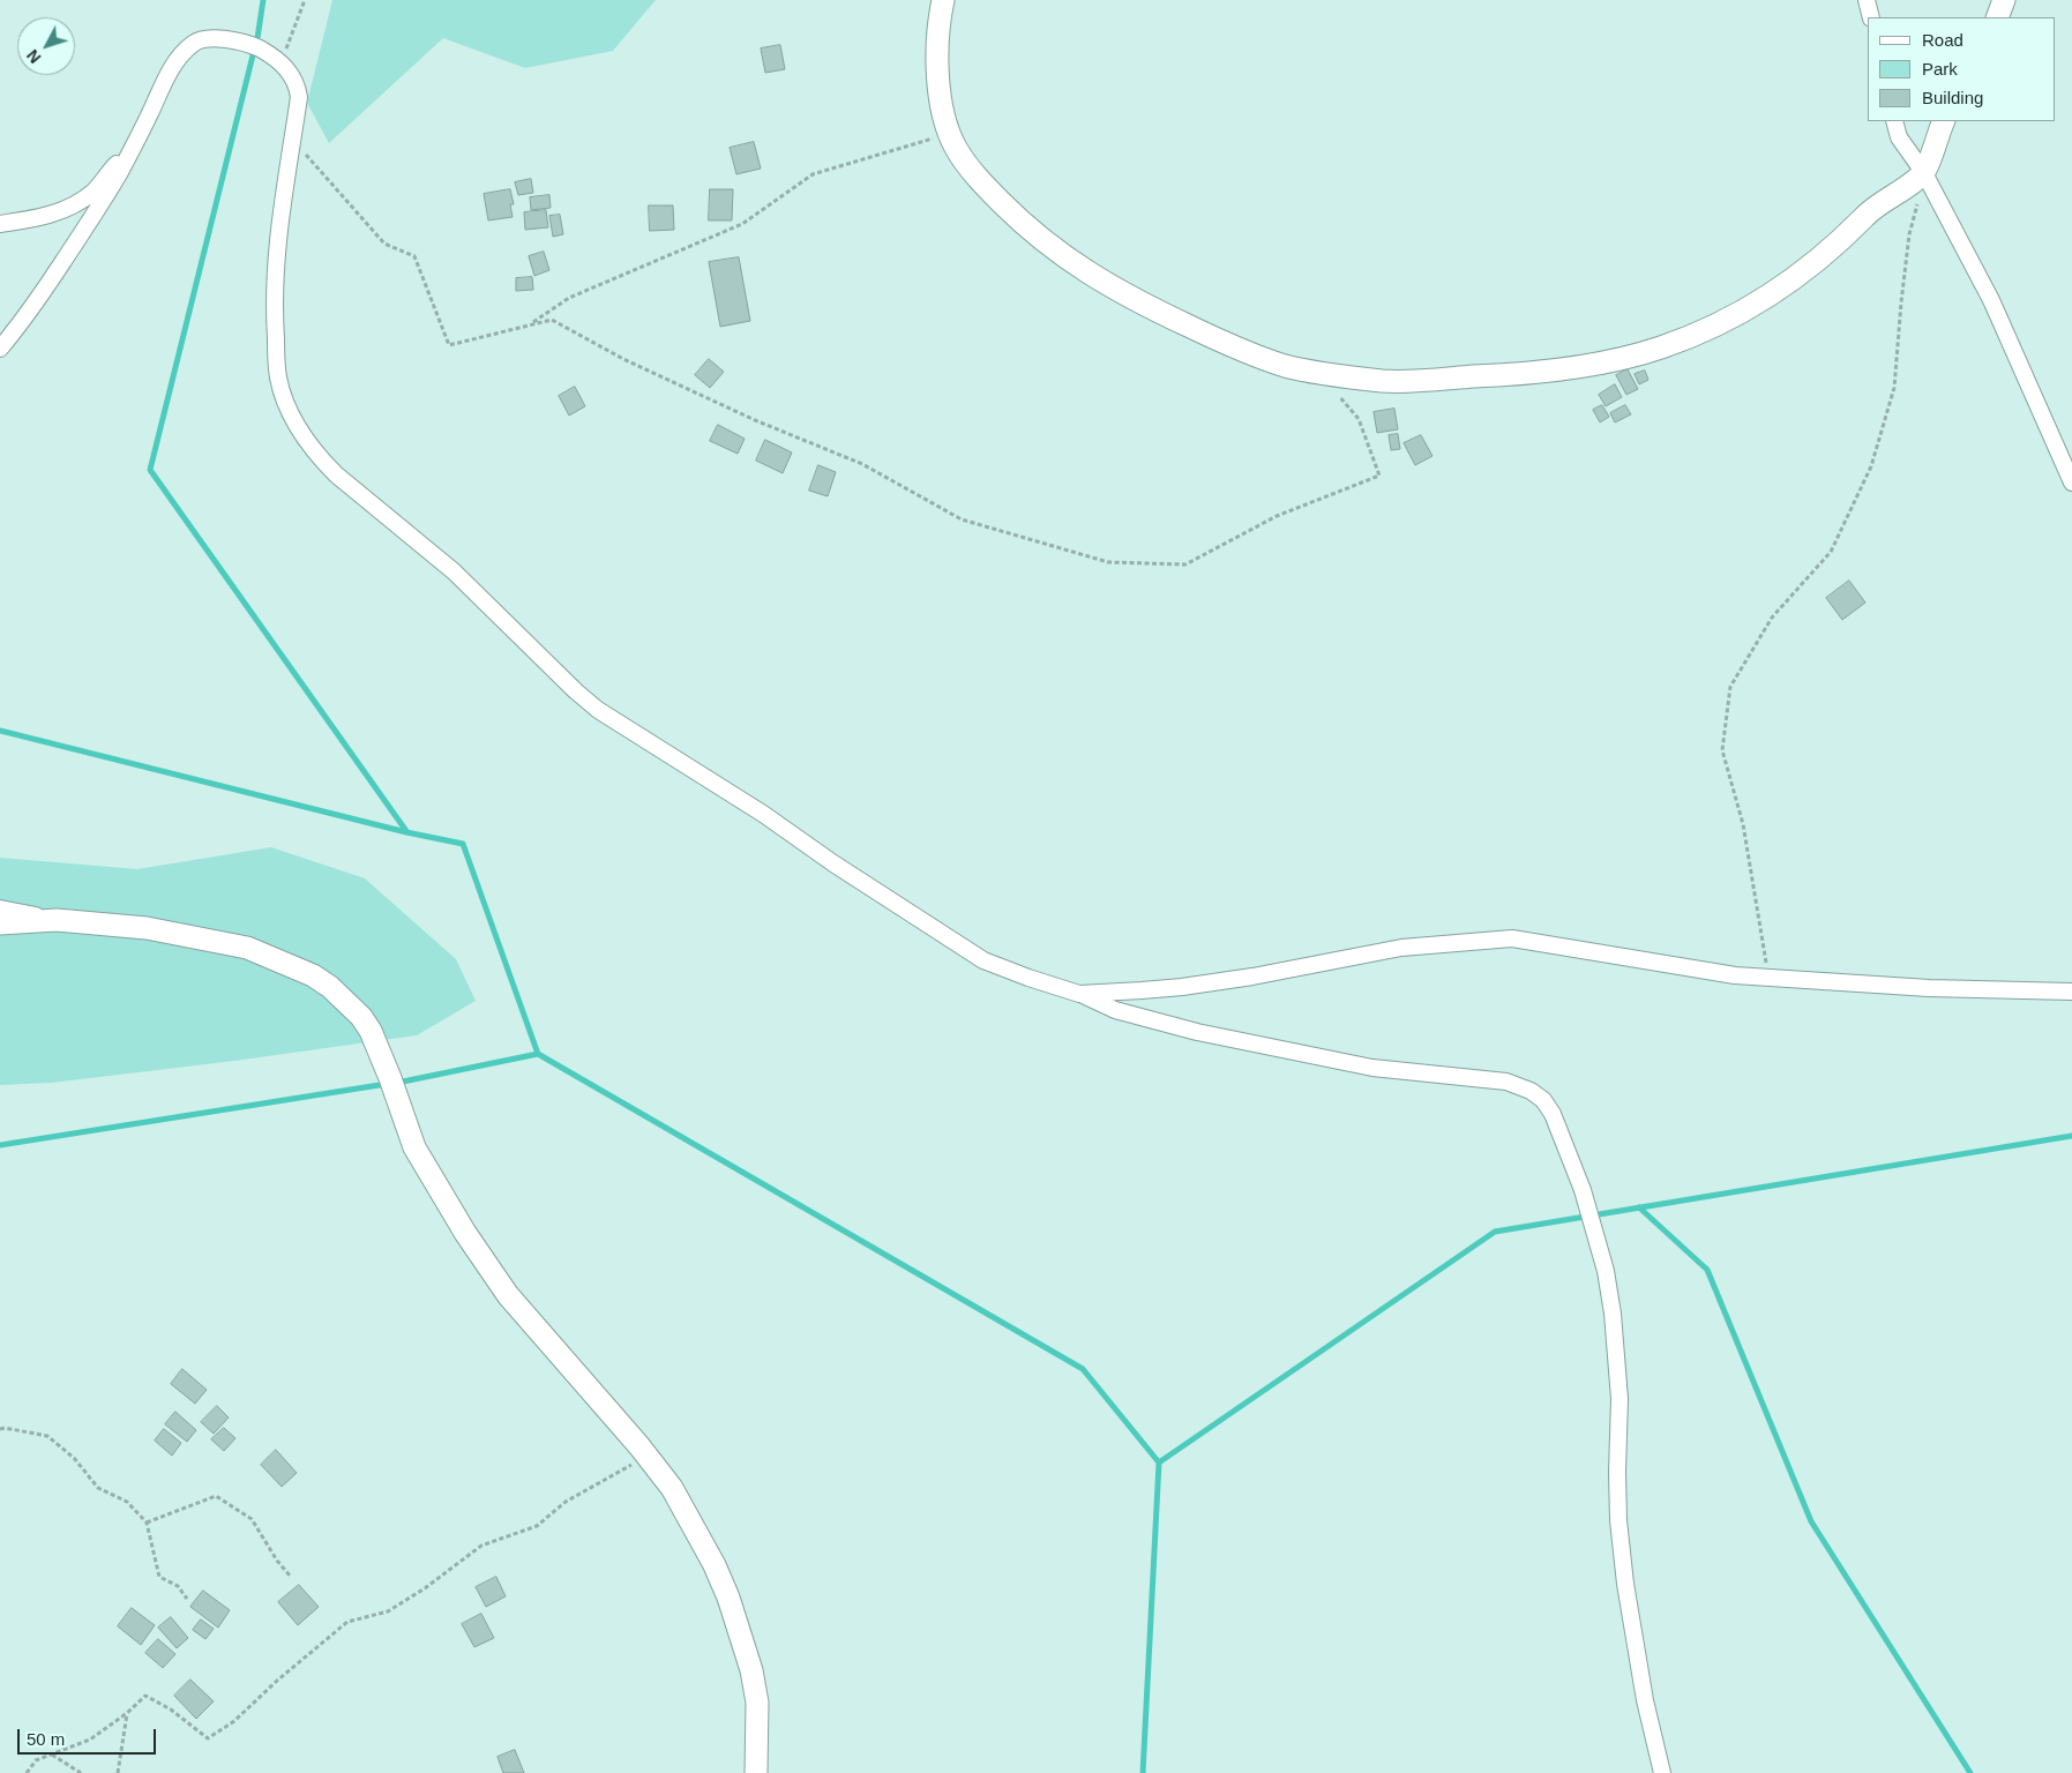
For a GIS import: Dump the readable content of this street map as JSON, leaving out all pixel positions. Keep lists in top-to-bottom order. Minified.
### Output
{"legend":["Road","Park","Building"],"scale_bar":"50 m","north":"bottom left"}
